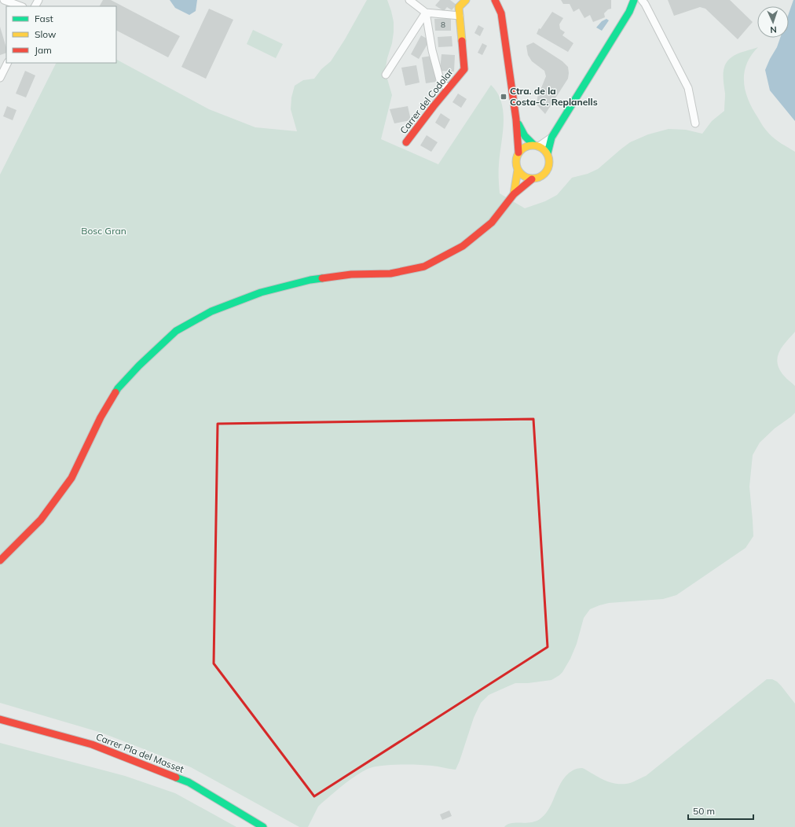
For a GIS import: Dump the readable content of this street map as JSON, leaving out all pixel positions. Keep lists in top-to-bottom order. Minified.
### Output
{"streets":{"street":["Carrer del Codolar","Carrer Pla del Masset"]},"parks":["Bosc Gran"],"places":{"transit":["Ctra. de la Costa-C. Replanells"]},"house_numbers":["8"],"legend":["Fast","Slow","Jam"],"scale_bar":"50 m","north":"bottom"}
